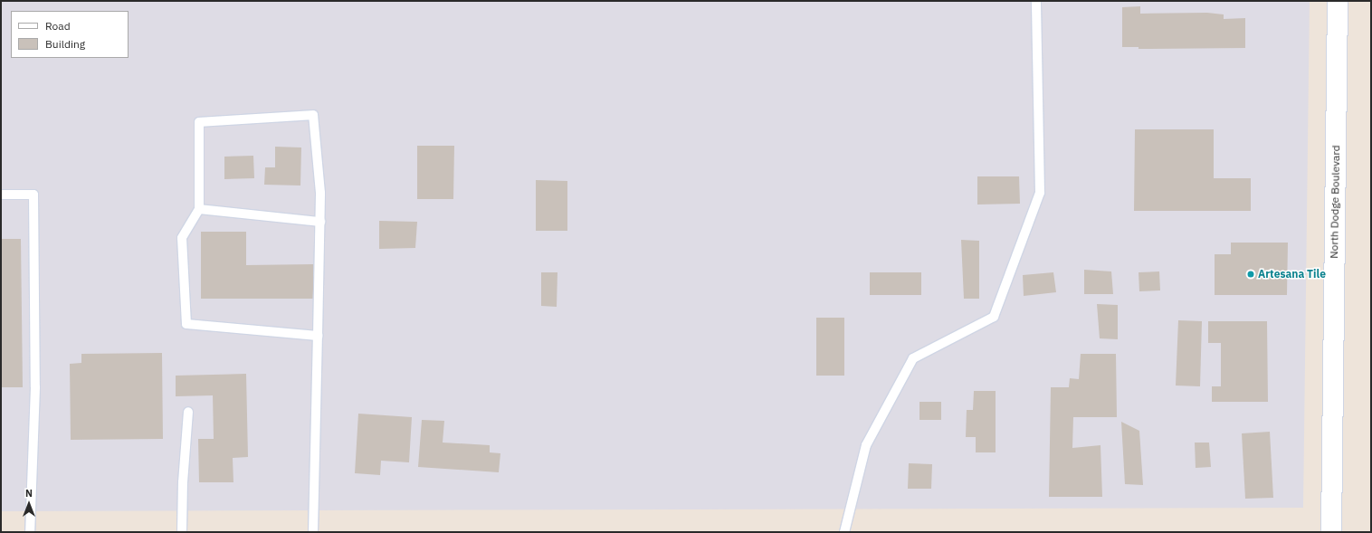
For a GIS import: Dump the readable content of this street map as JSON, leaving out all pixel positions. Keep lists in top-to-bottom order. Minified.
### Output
{"streets":{"street":["North Dodge Boulevard"]},"places":["Artesana Tile"],"legend":["Road","Building"],"north":"top"}
